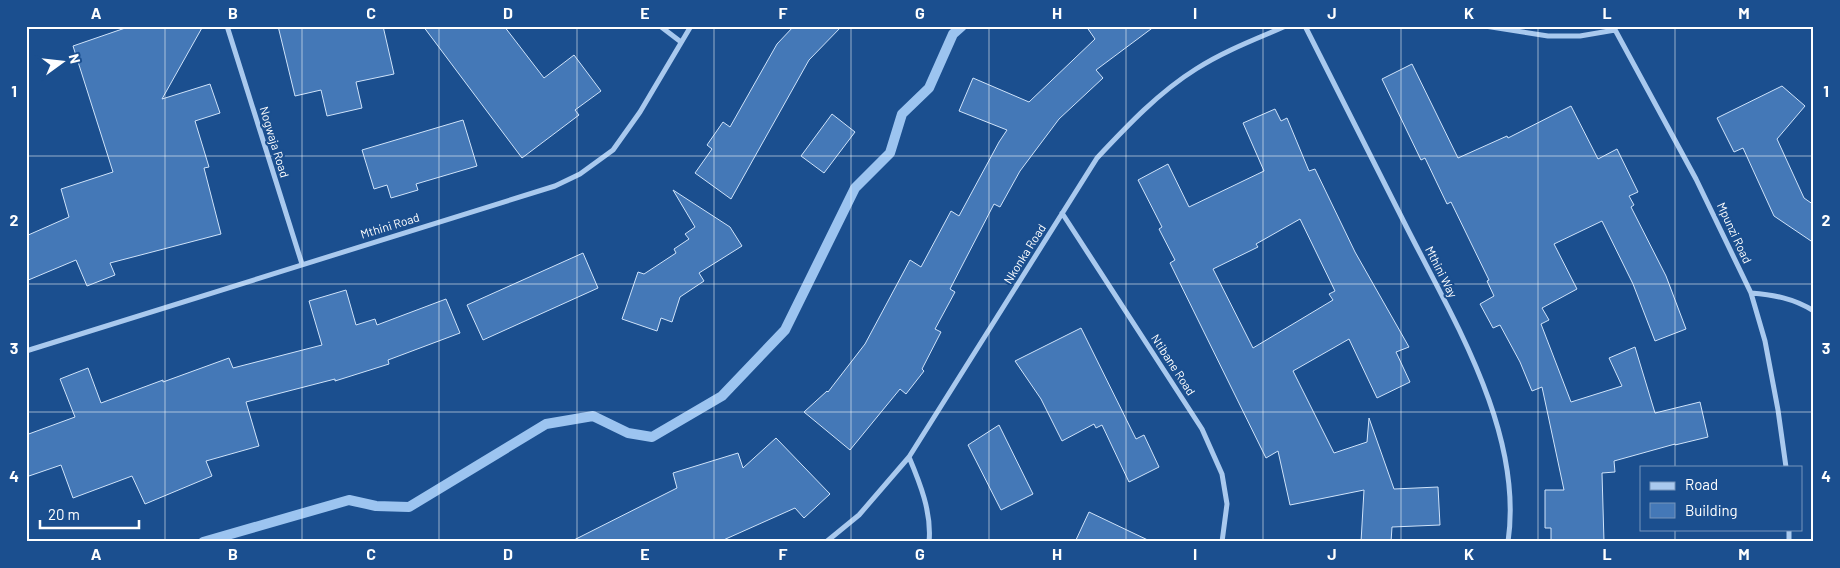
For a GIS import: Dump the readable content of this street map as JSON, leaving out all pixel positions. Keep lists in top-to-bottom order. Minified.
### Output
{"streets":{"street":["Nogwaja Road","Mthini Road","Mpunzi Road","Nkonka Road","Mthini Way","Ntibane Road"]},"crossings":[["Nogwaja Road","Mthini Road"],["Nkonka Road","Ntibane Road"]],"legend":["Road","Building"],"scale_bar":"20 m","north":"right","grid":{"columns":["A","B","C","D","E","F","G","H","I","J","K","L","M"],"rows":["1","2","3","4"]}}
